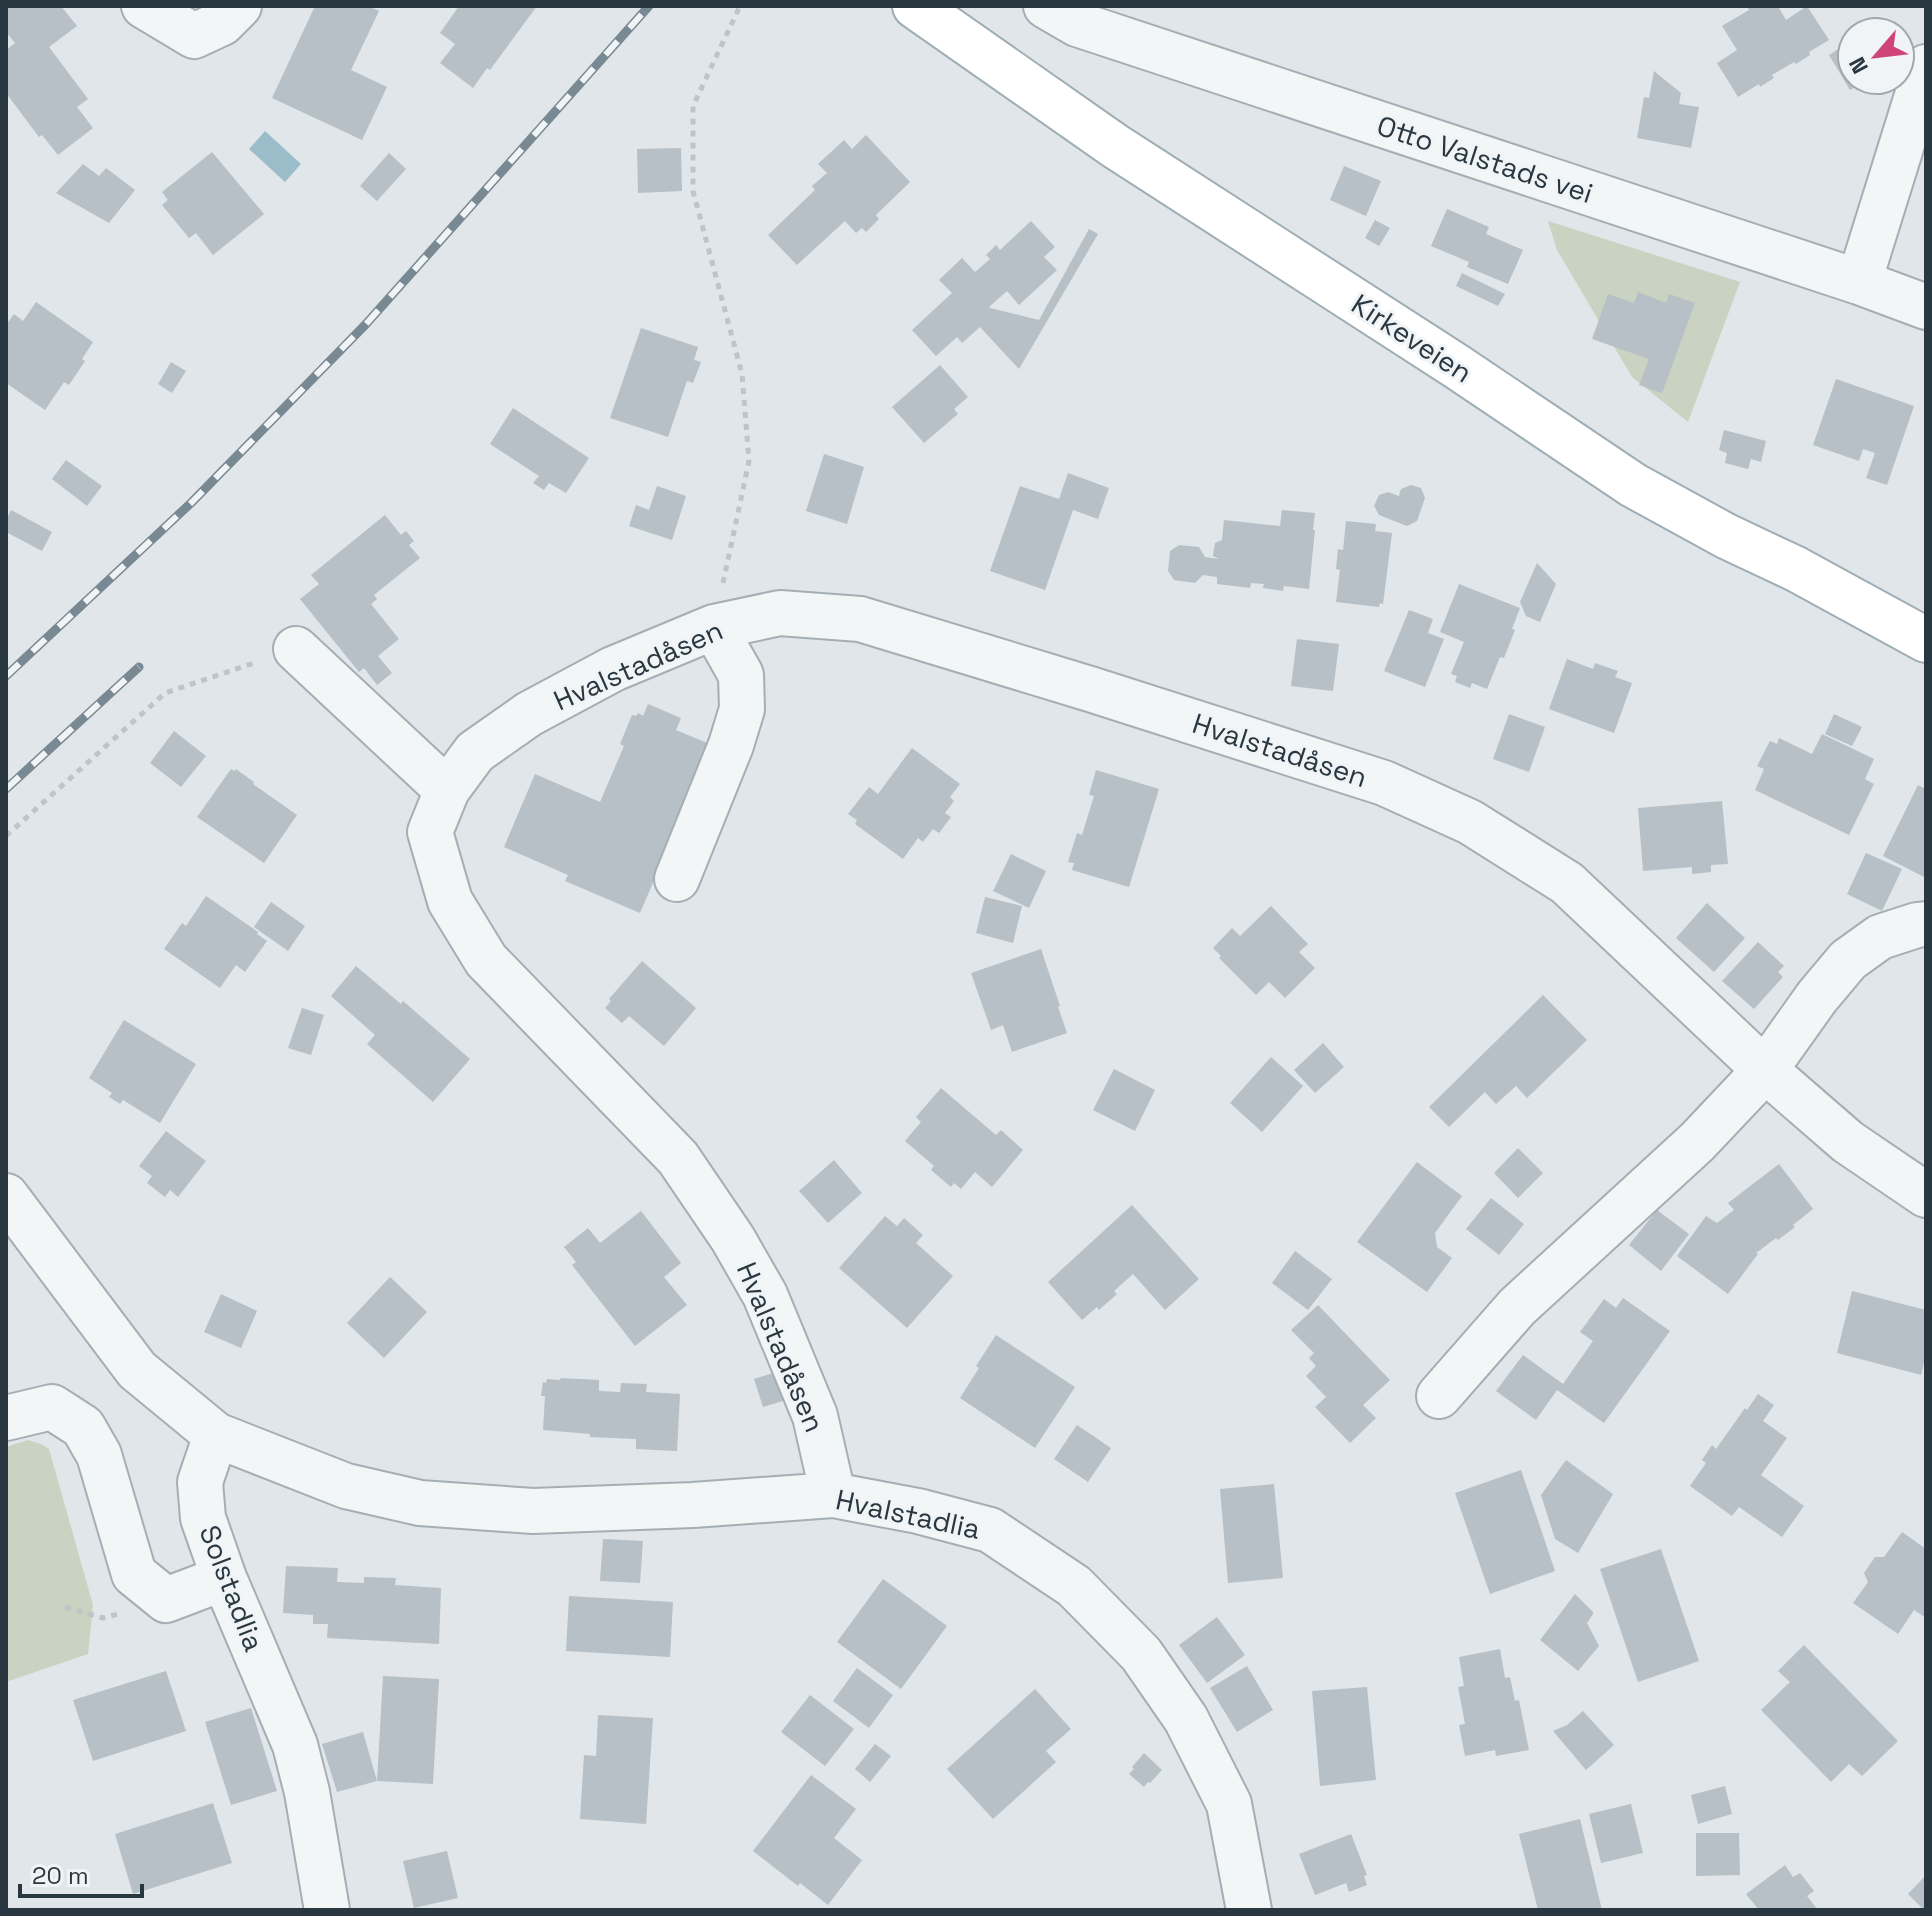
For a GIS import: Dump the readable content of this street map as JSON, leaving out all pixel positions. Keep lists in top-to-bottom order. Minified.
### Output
{"streets":{"main road":["Kirkeveien"],"street":["Otto Valstads vei","Hvalstadåsen","Hvalstadlia","Solstadlia"]},"crossings":[["Hvalstadåsen","Hvalstadlia"],["Hvalstadlia","Solstadlia"]],"scale_bar":"20 m","north":"bottom left"}
